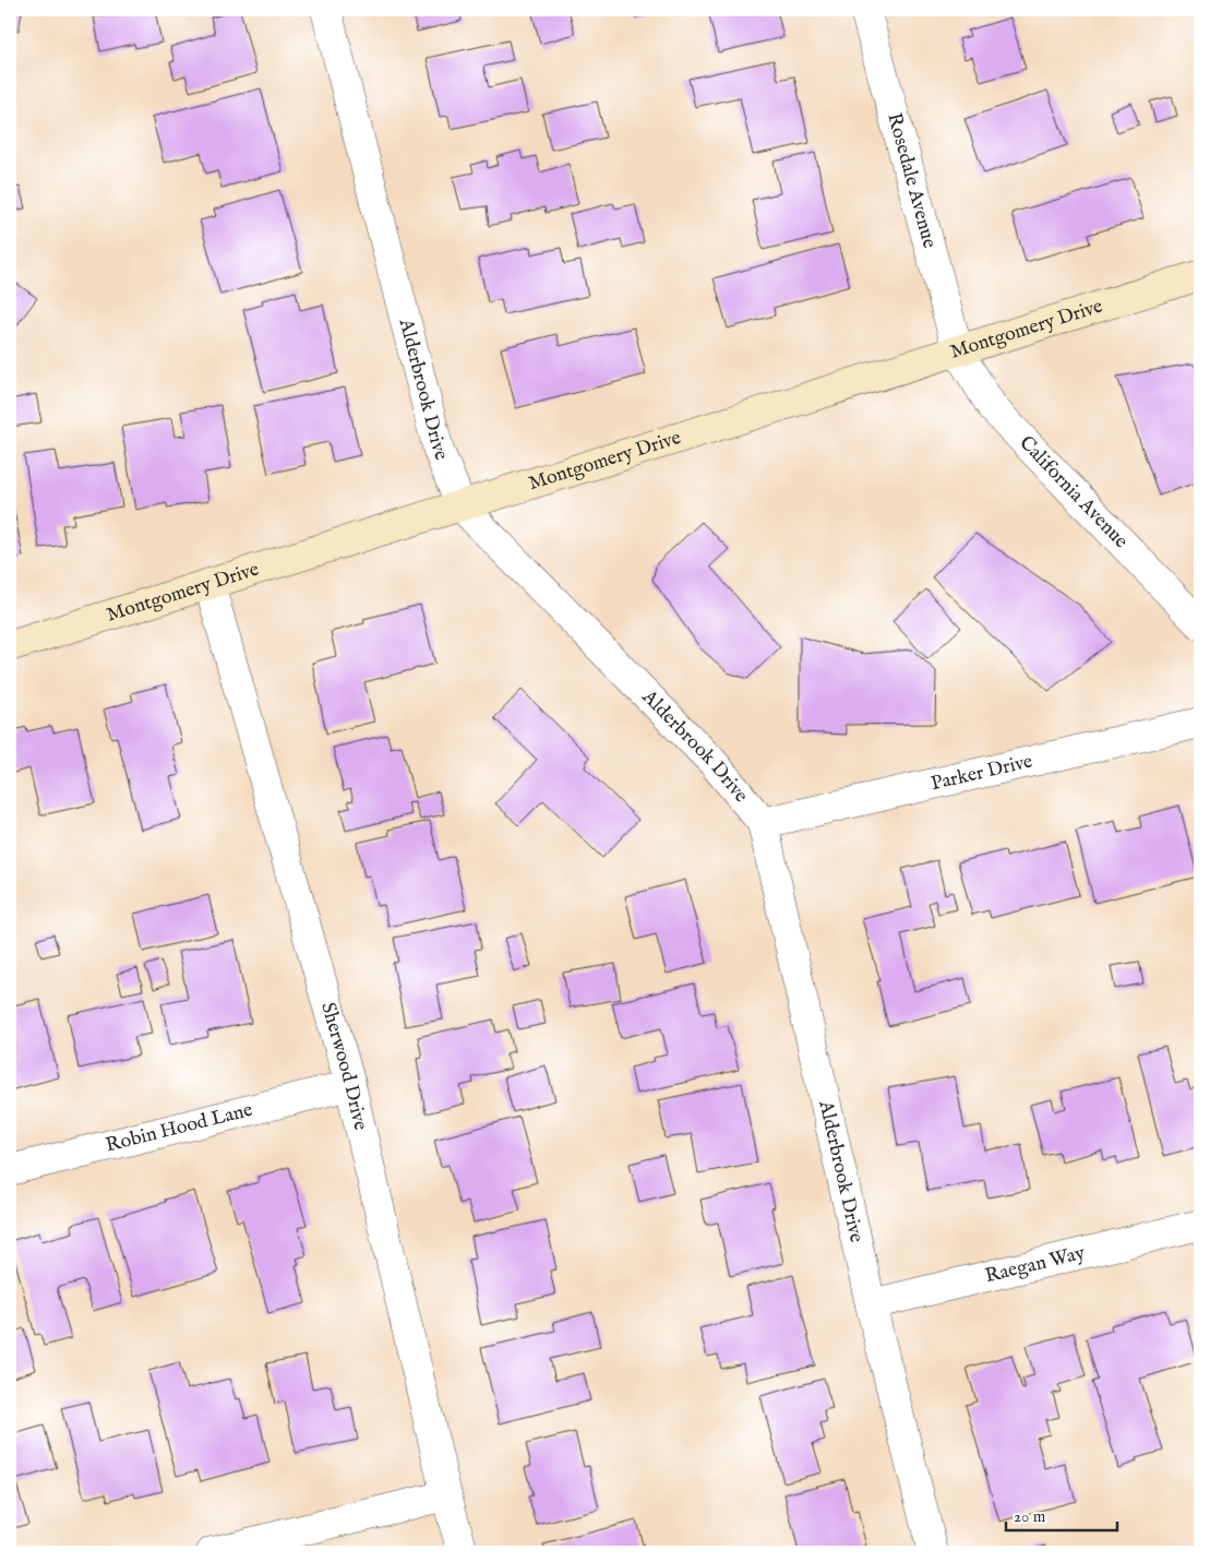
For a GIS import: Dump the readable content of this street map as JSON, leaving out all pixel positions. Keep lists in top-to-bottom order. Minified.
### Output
{"streets":{"main road":["Montgomery Drive"],"street":["Rosedale Avenue","Alderbrook Drive","California Avenue","Parker Drive","Sherwood Drive","Robin Hood Lane","Raegan Way"]},"crossings":[["Rosedale Avenue","Montgomery Drive"],["Rosedale Avenue","California Avenue"],["Montgomery Drive","Alderbrook Drive"],["Montgomery Drive","California Avenue"],["Montgomery Drive","Sherwood Drive"],["Alderbrook Drive","Parker Drive"],["Alderbrook Drive","Raegan Way"],["Sherwood Drive","Robin Hood Lane"]],"scale_bar":"20 m"}
